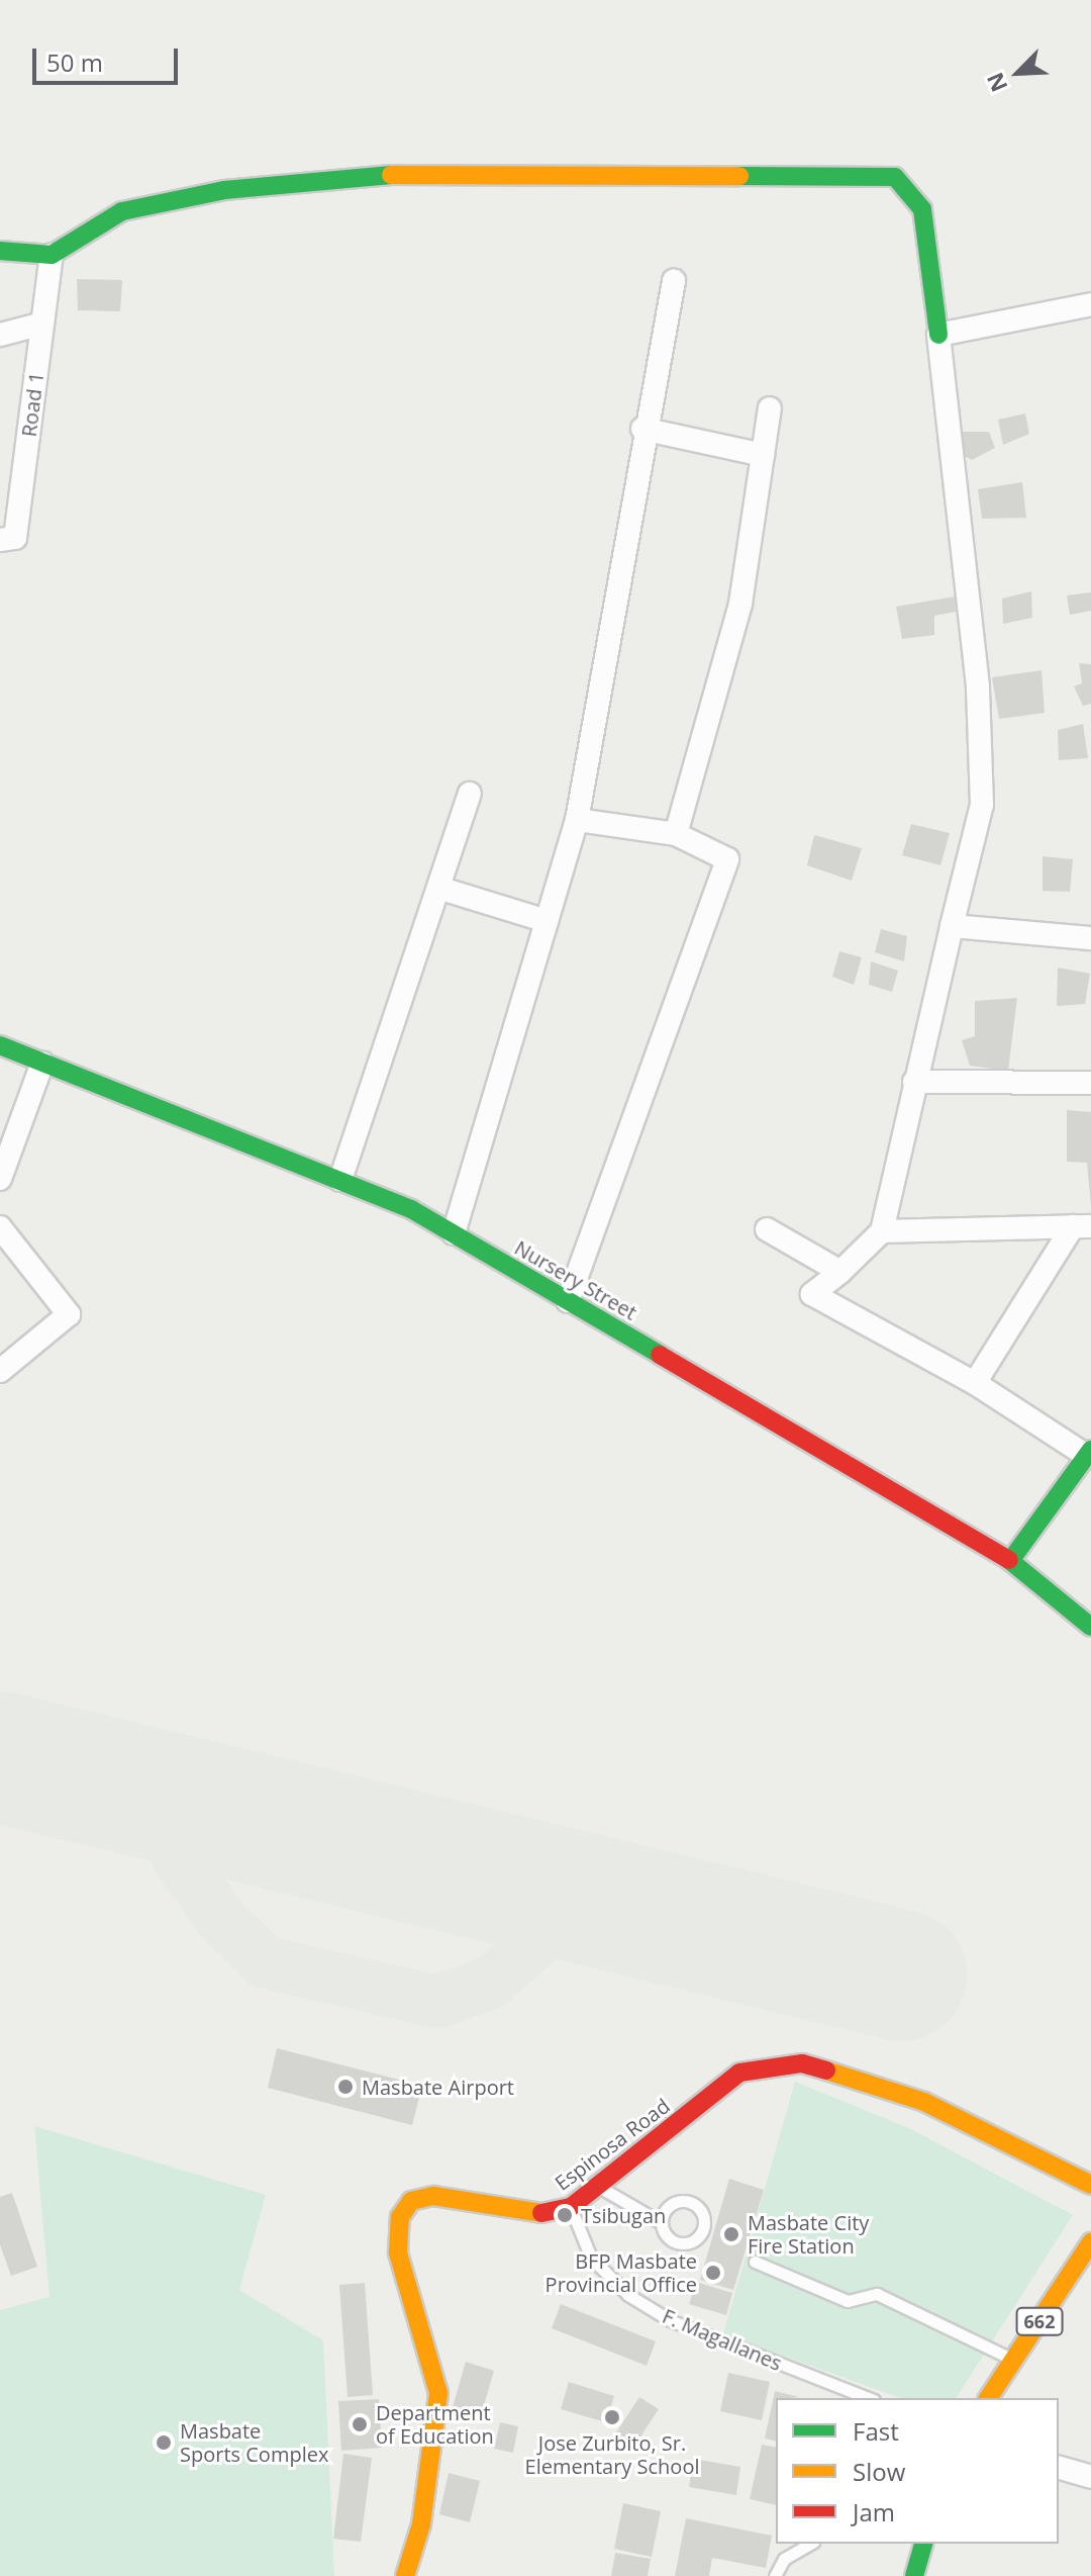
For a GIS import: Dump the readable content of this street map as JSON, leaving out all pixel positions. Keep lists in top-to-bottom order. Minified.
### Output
{"streets":{"street":["Road 1","Nursery Street","Espinosa Road","662"],"lane":["F. Magallanes"]},"crossings":[["Espinosa Road","F. Magallanes"]],"places":["Masbate Airport","Tsibugan","Masbate City Fire Station","BFP Masbate Provincial Office","Jose Zurbito, Sr. Elementary School","Department of Education","Masbate Sports Complex"],"legend":["Fast","Slow","Jam"],"scale_bar":"50 m","north":"bottom left"}
